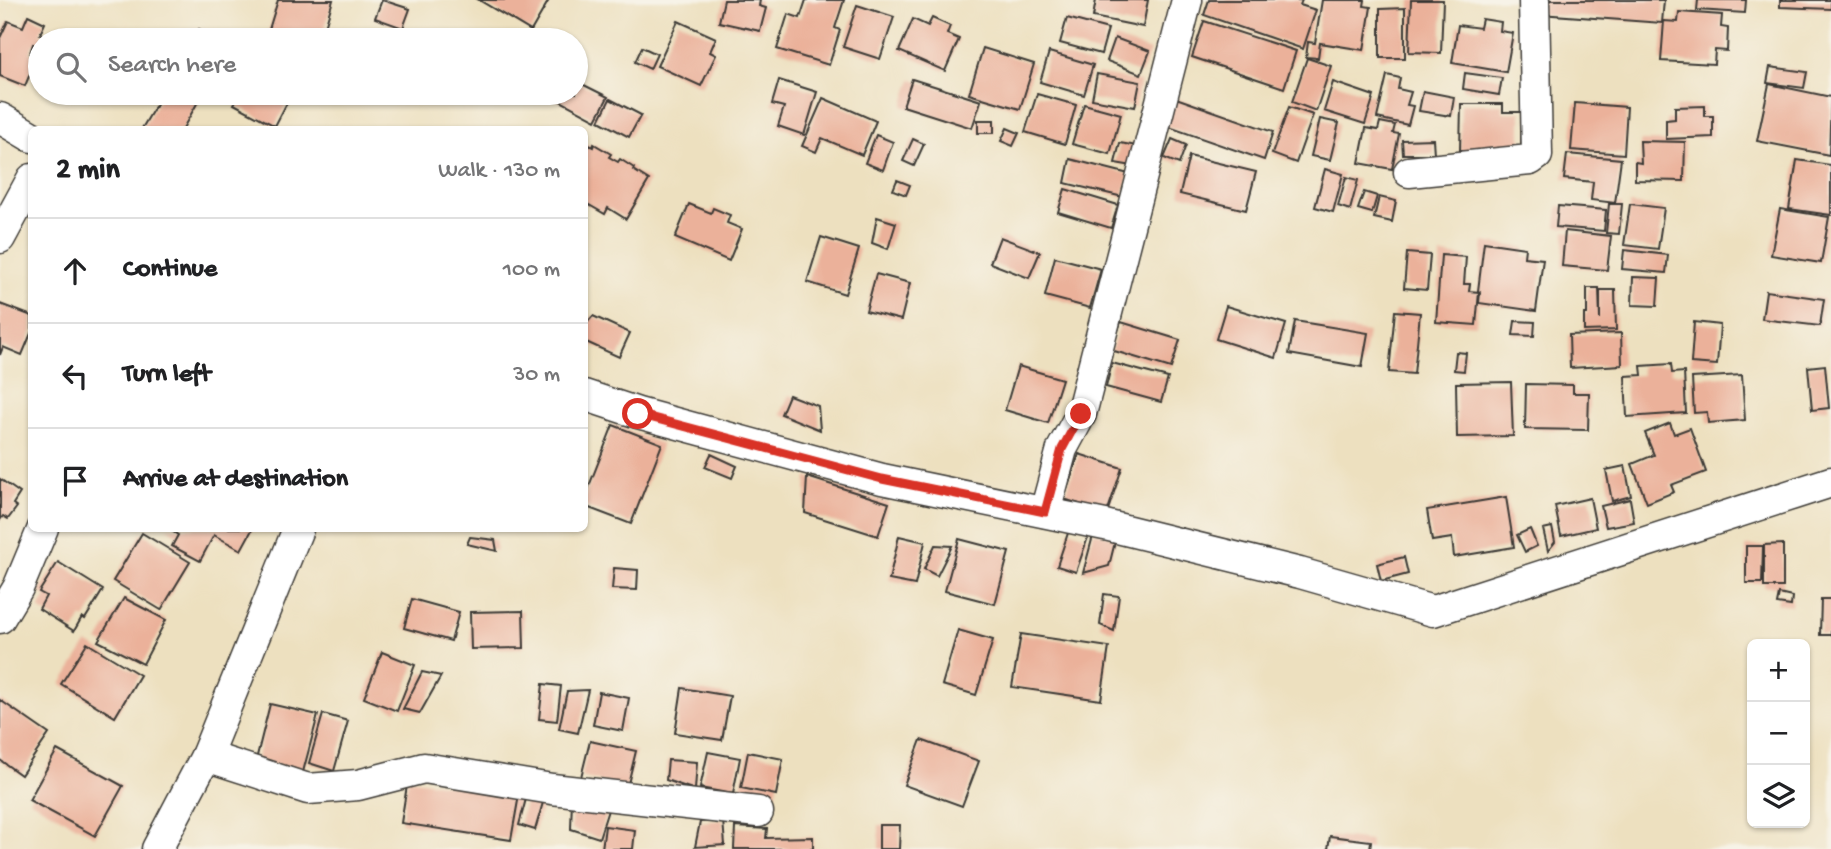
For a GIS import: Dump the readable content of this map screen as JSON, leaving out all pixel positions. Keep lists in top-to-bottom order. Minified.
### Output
{"page":{"search":"Search here","heading":["2 min","Walk · 130 m"],"list":[["Continue","100 m"],["Turn left","30 m"],"Arrive at destination"],"map_buttons":["+","−"]}}
